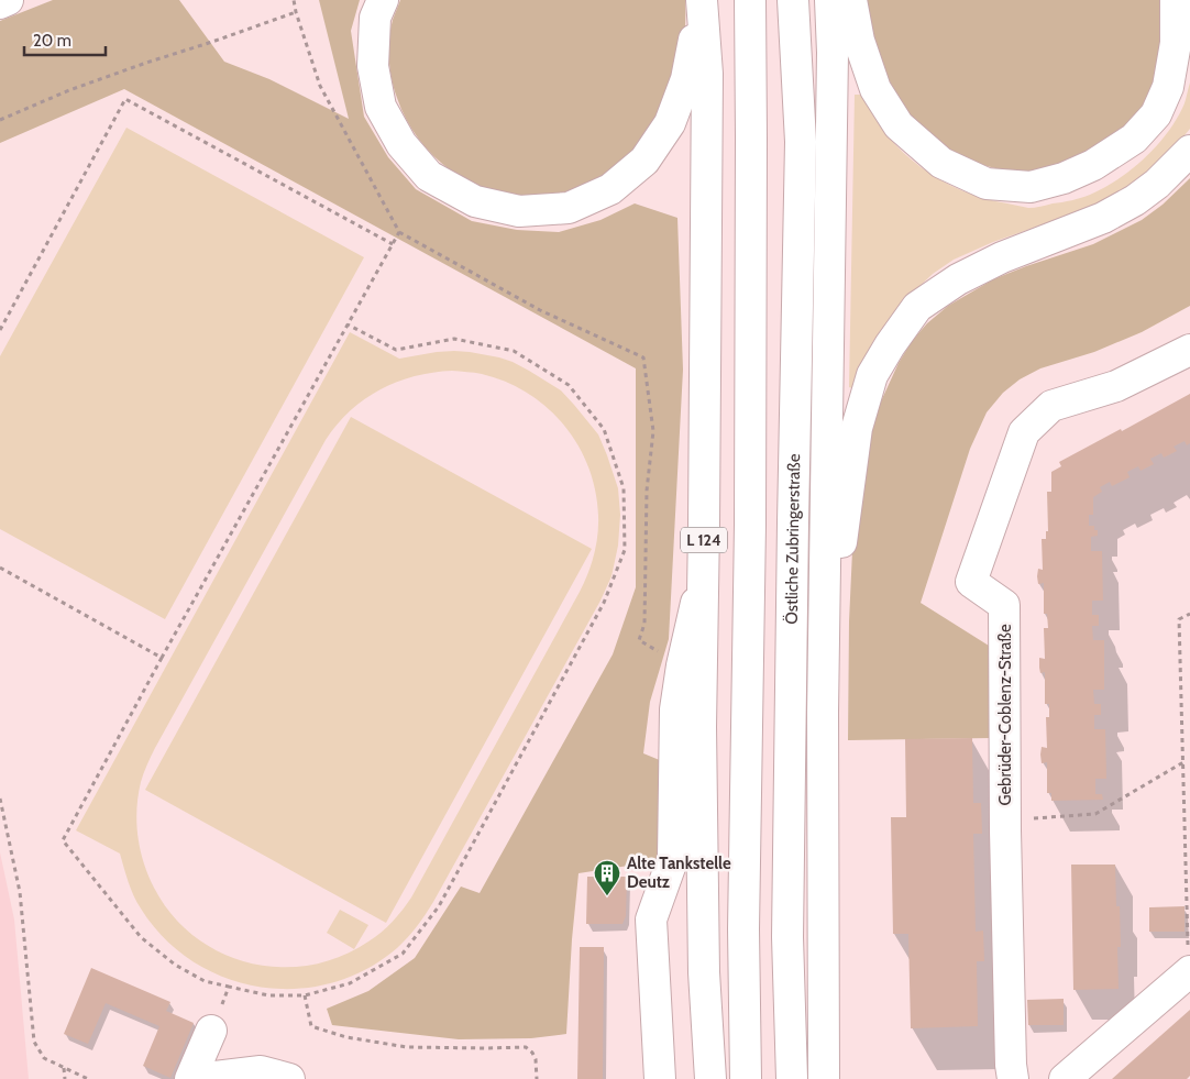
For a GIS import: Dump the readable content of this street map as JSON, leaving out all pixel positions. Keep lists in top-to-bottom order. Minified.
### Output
{"streets":{"main road":["Östliche Zubringerstraße","L 124","Gebrüder-Coblenz-Straße"]},"places":{"building":["Alte Tankstelle Deutz"]},"scale_bar":"20 m"}
